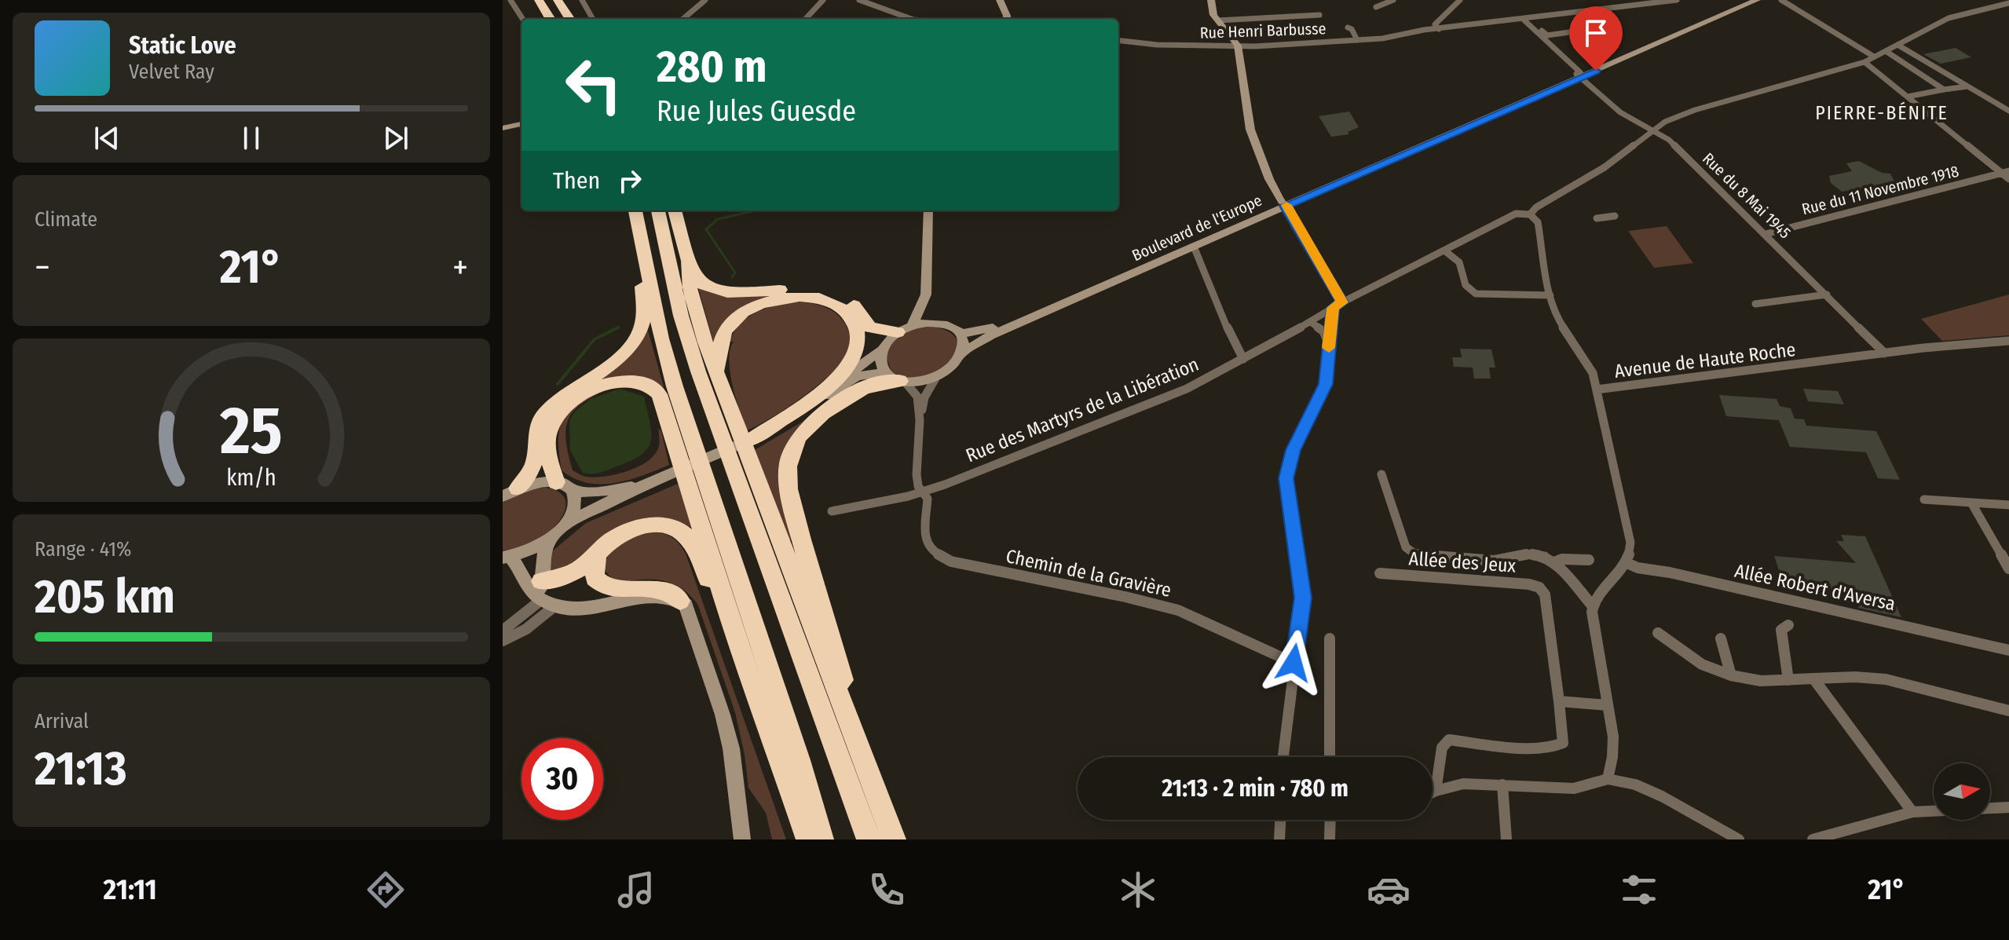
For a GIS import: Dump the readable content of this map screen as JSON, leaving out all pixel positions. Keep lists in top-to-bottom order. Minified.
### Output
{"streets":{"main road":["Boulevard de l'Europe"],"street":["Rue Henri Barbusse","Rue du 11 Novembre 1918","Rue du 8 Mai 1945","Avenue de Haute Roche","Rue des Martyrs de la Libération","Allée des Jeux","Chemin de la Gravière","Allée Robert d'Aversa"]},"crossings":[["Rue Henri Barbusse","Rue du 8 Mai 1945"],["Rue du 11 Novembre 1918","Rue du 8 Mai 1945"],["Rue du 8 Mai 1945","Boulevard de l'Europe"],["Rue du 8 Mai 1945","Avenue de Haute Roche"],["Rue du 8 Mai 1945","Rue des Martyrs de la Libération"],["Avenue de Haute Roche","Rue des Martyrs de la Libération"],["Rue des Martyrs de la Libération","Chemin de la Gravière"]],"districts":["PIERRE-BÉNITE"],"north":"right","page":{"turn":["280 m","Rue Jules Guesde"],"song":["Static Love","Velvet Ray"],"then":"Then","tile":["Climate",["Range · 41%","205 km"],["Arrival","21:13"]],"heat":["−","21°","+"],"limit":"30","trip":"21:13 · 2 min · 780 m","tabs":["21:11","21°"],"gauge":["25","km/h"]}}
